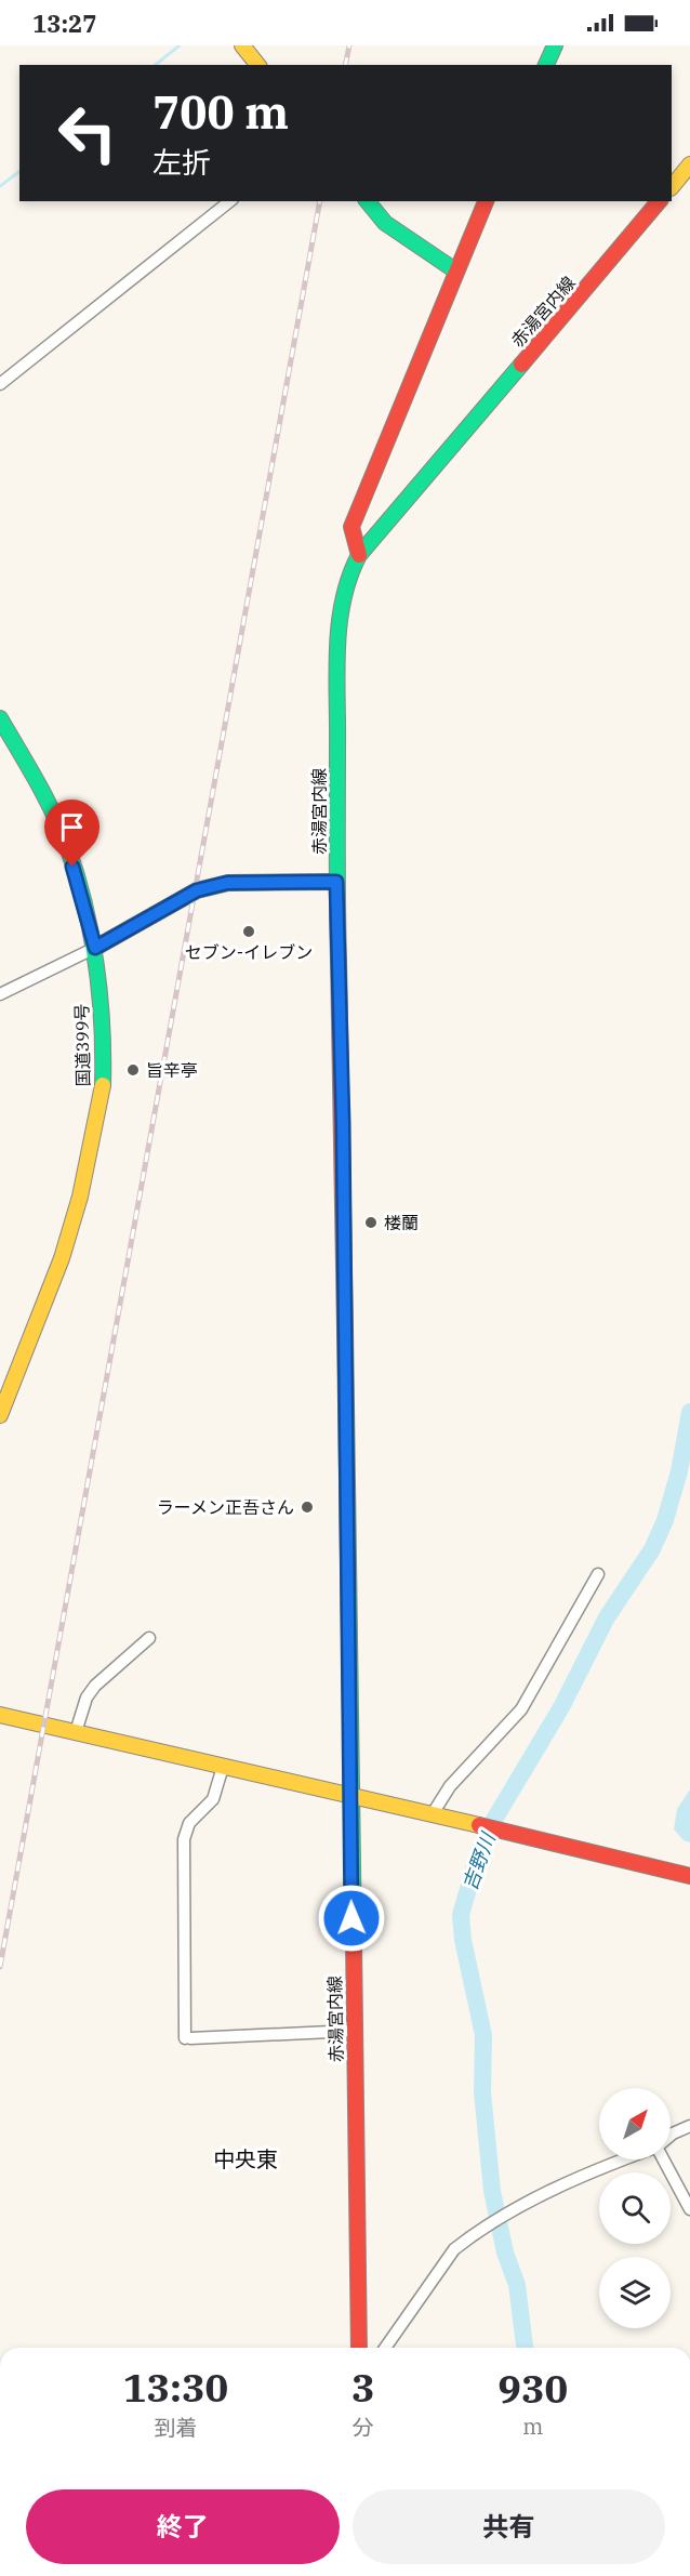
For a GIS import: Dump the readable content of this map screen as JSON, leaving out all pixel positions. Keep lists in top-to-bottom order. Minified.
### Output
{"streets":{"main road":["赤湯宮内線","国道399号"]},"districts":["中央東"],"water":["吉野川"],"places":["セブン-イレブン","旨辛亭","楼蘭","ラーメン正吾さん"],"north":"top right","page":{"status":"13:27","turn":["700 m","左折"],"eta":["13:30","到着","3","分","930","m"],"buttons":["終了","共有"]}}
